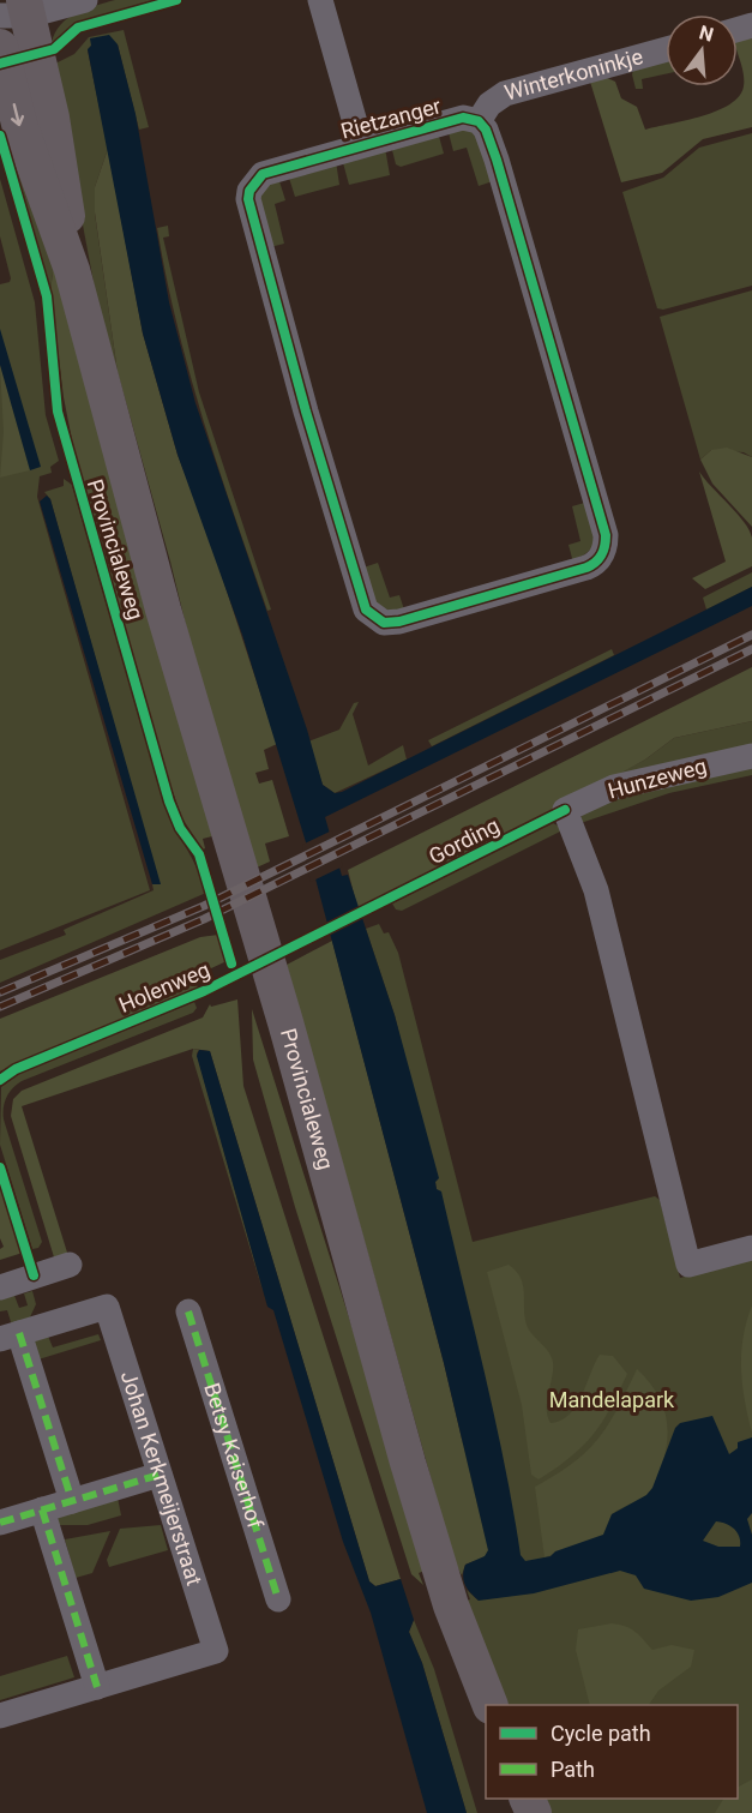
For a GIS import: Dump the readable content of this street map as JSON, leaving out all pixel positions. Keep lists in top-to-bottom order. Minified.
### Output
{"streets":{"main road":["Provincialeweg"],"street":["Winterkoninkje","Rietzanger","Hunzeweg","Betsy Kaiserhof","Johan Kerkmeijerstraat"],"cycle path":["Gording"]},"crossings":[["Winterkoninkje","Rietzanger"]],"parks":["Mandelapark"],"legend":["Cycle path","Path"],"north":"top"}
